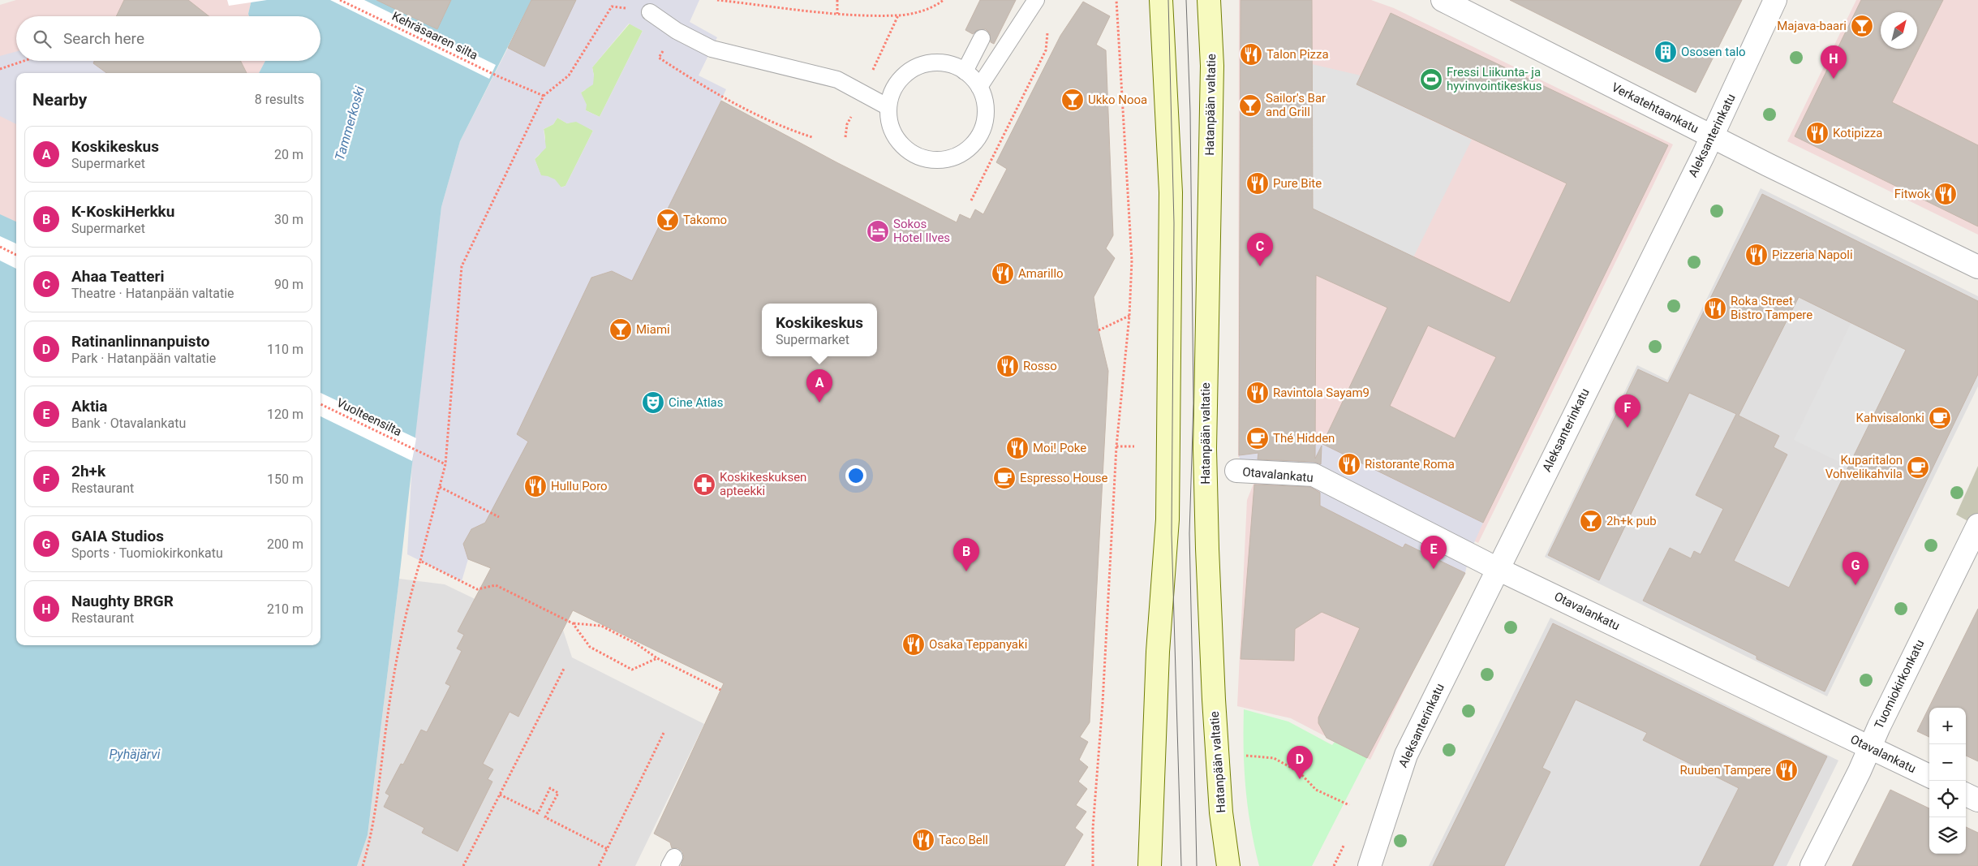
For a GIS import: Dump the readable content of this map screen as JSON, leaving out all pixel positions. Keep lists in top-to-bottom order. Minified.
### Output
{"streets":{"street":["Hatanpään valtatie","Verkatehtaankatu","Aleksanterinkatu","Otavalankatu","Tuomiokirkonkatu"],"path":["Kehräsaaren silta","Vuolteensilta"]},"crossings":[["Verkatehtaankatu","Aleksanterinkatu"],["Aleksanterinkatu","Otavalankatu"],["Otavalankatu","Tuomiokirkonkatu"]],"water":["Tammerkoski","Pyhäjärvi"],"places":{"bar":["Majava-baari","Ukko Nooa","Sailor's Bar and Grill","Takomo","Miami","2h+k pub"],"building":["Ososen talo"],"restaurant":["Talon Pizza","Kotipizza","Pure Bite","Fitwok","Pizzeria Napoli","Amarillo","Roka Street Bistro Tampere","Rosso","Ravintola Sayam9","Moi! Poke","Ristorante Roma","Hullu Poro","Osaka Teppanyaki","Ruuben Tampere","Taco Bell"],"sports":["Fressi Liikunta- ja hyvinvointikeskus"],"hotel":["Sokos Hotel Ilves"],"theatre":["Cine Atlas"],"cafe":["Kahvisalonki","Thé Hidden","Kuparitalon Vohvelikahvila","Espresso House"],"pharmacy":["Koskikeskuksen apteekki"]},"north":"top right","page":{"search":"Search here","pins":["H","C","A","F","E","B","G","D"],"heading":["Nearby","8 results"],"list":[{"mark":"A","name":"Koskikeskus","note":"Supermarket","value":"20 m"},{"mark":"B","name":"K-KoskiHerkku","note":"Supermarket","value":"30 m"},{"mark":"C","name":"Ahaa Teatteri","note":"Theatre · Hatanpään valtatie","value":"90 m"},{"mark":"D","name":"Ratinanlinnanpuisto","note":"Park · Hatanpään valtatie","value":"110 m"},{"mark":"E","name":"Aktia","note":"Bank · Otavalankatu","value":"120 m"},{"mark":"F","name":"2h+k","note":"Restaurant","value":"150 m"},{"mark":"G","name":"GAIA Studios","note":"Sports · Tuomiokirkonkatu","value":"200 m"},{"mark":"H","name":"Naughty BRGR","note":"Restaurant","value":"210 m"}],"popup":["Koskikeskus","Supermarket"],"map_buttons":["+","−"]}}
